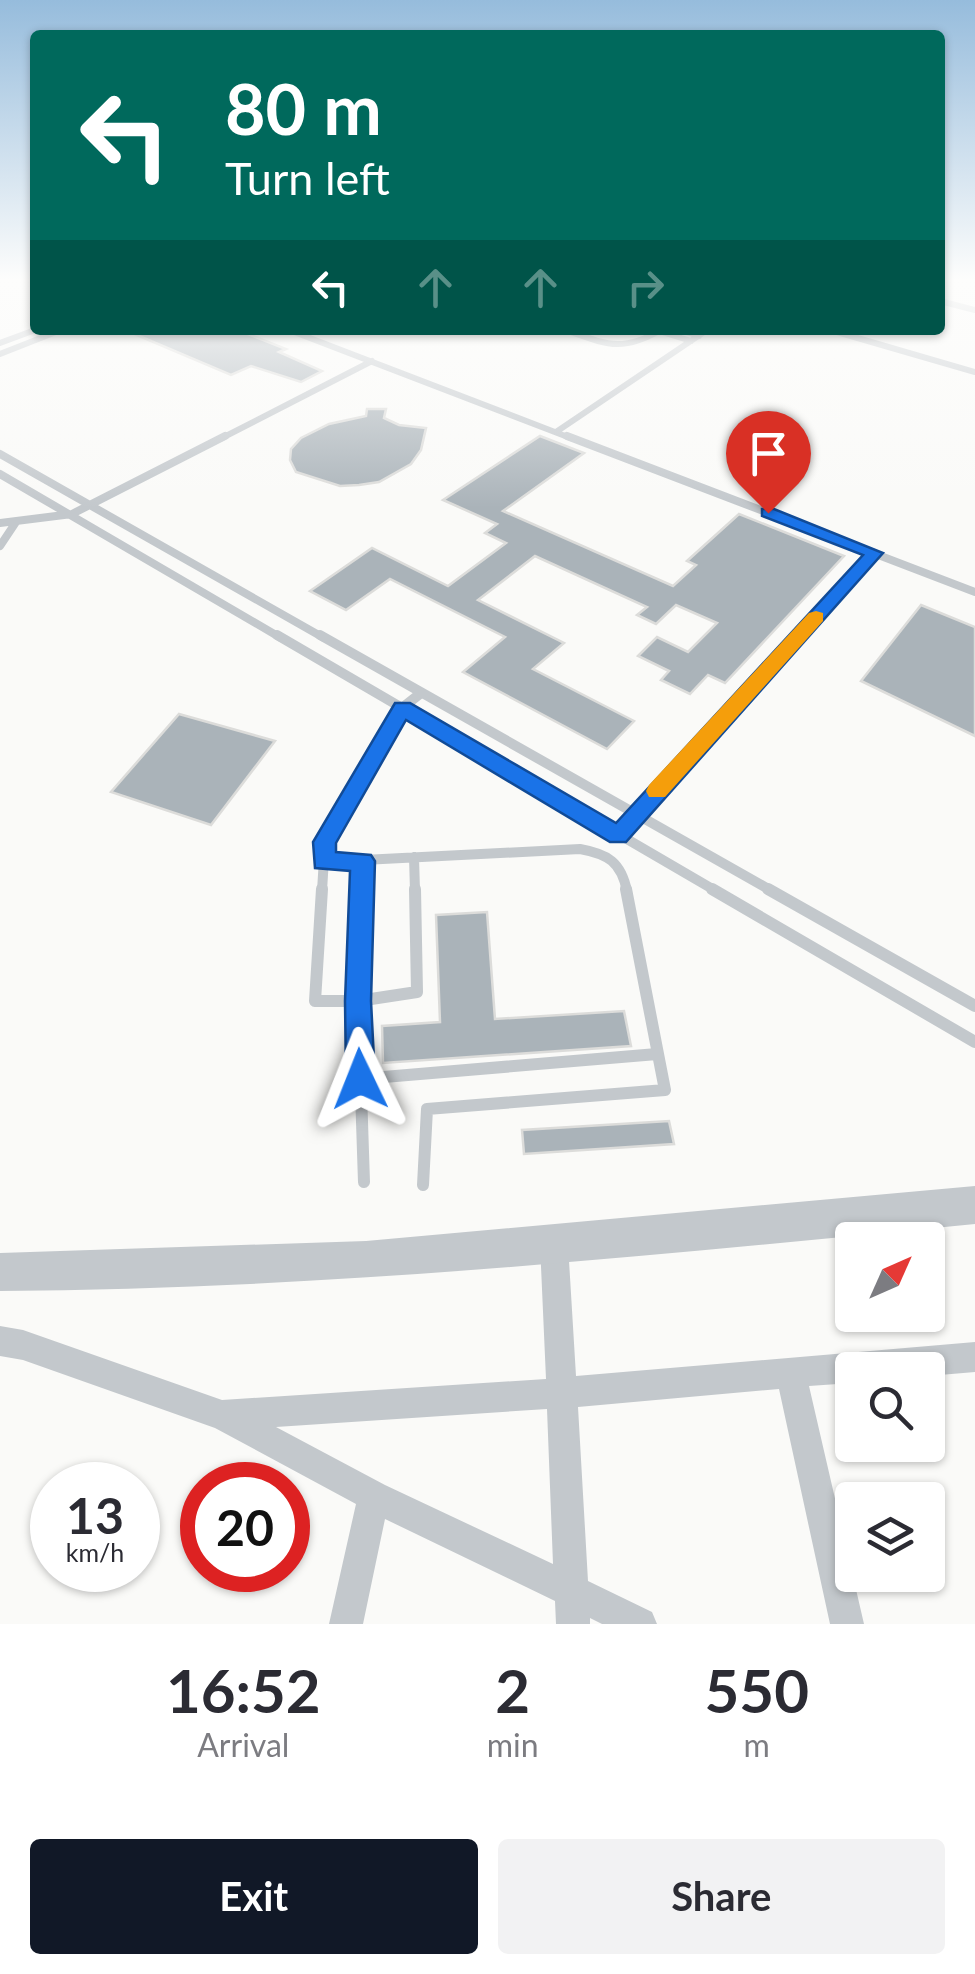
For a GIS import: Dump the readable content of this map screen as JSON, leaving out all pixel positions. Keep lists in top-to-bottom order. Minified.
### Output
{"north":"top right","page":{"turn":["80 m","Turn left"],"speed":"13 km/h","limit":"20","eta":["16:52","Arrival","2","min","550","m"],"buttons":["Exit","Share"]}}
